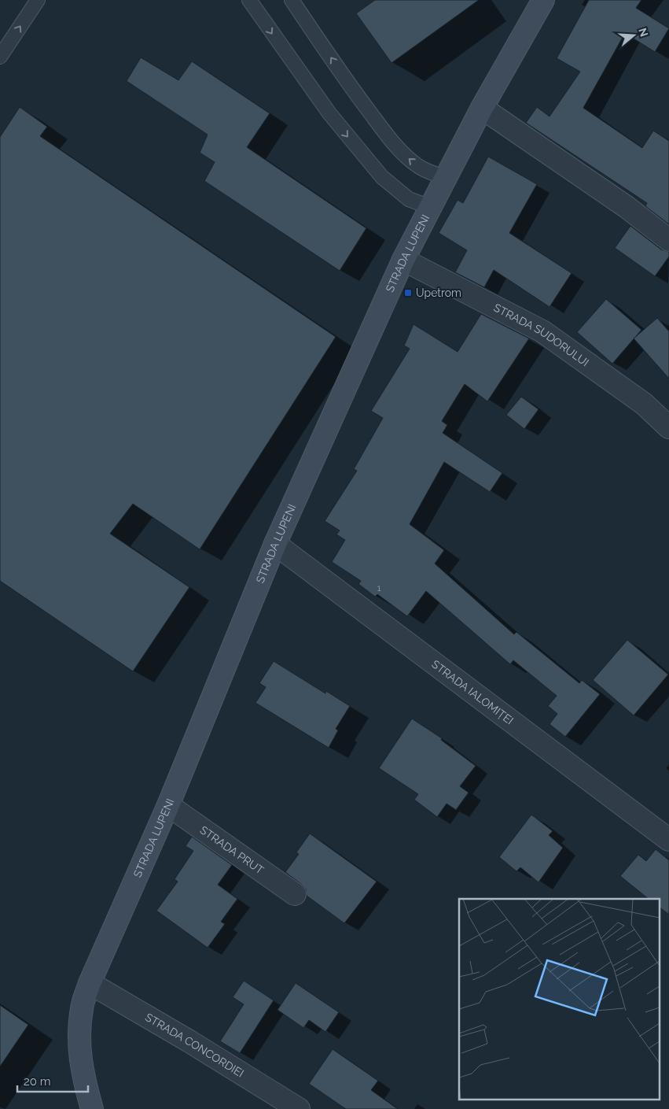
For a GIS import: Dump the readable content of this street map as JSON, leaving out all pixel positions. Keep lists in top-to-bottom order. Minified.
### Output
{"streets":{"street":["STRADA LUPENI","STRADA SUDORULUI","STRADA IALOMIȚEI","STRADA PRUT","STRADA CONCORDIEI"]},"crossings":[["STRADA LUPENI","STRADA SUDORULUI"],["STRADA LUPENI","STRADA IALOMIȚEI"],["STRADA LUPENI","STRADA PRUT"],["STRADA LUPENI","STRADA CONCORDIEI"]],"places":{"transit":["Upetrom"]},"house_numbers":["1"],"scale_bar":"20 m","north":"right"}
